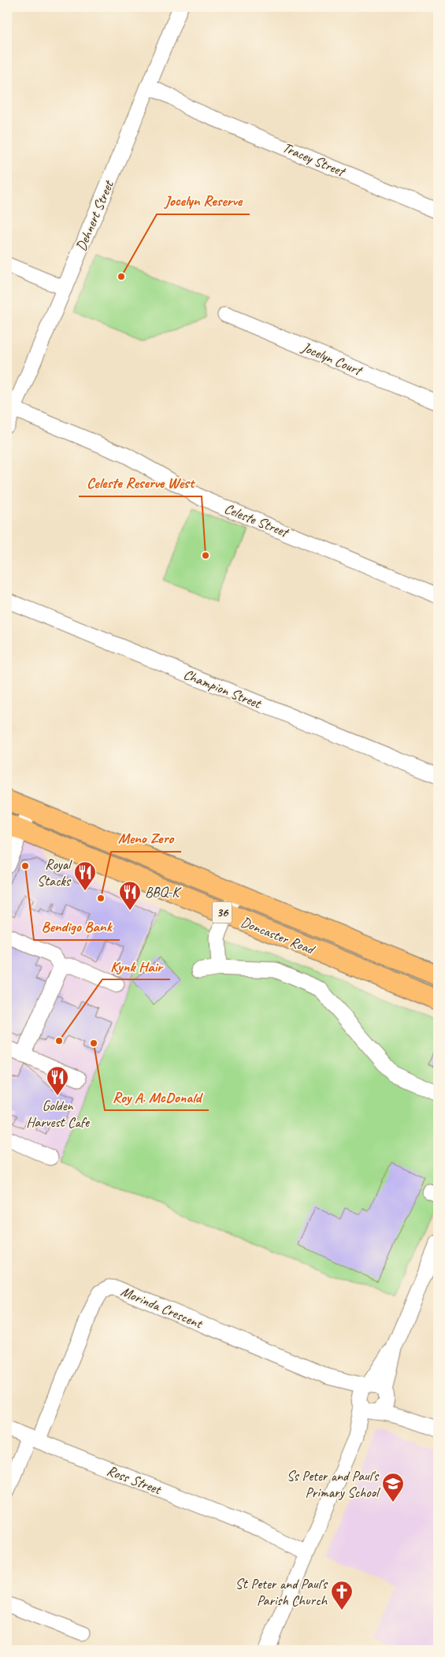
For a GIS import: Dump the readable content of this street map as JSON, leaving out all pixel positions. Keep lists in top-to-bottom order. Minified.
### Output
{"streets":{"main road":["36","Doncaster Road"],"street":["Tracey Street","Dehnert Street","Jocelyn Court","Celeste Street","Champion Street","Morinda Crescent","Ross Street"]},"crossings":[["Tracey Street","Dehnert Street"],["Dehnert Street","Celeste Street"],["Morinda Crescent","Ross Street"]],"places":{"other":["Jocelyn Reserve","Celeste Reserve West","Bendigo Bank","Meno Zero","Kynk Hair","Roy A. McDonald"],"restaurant":["Royal Stacks","BBQ-K","Golden Harvest Cafe"],"school or university":["Ss Peter and Paul's Primary School"],"church":["St Peter and Paul's Parish Church"]}}
